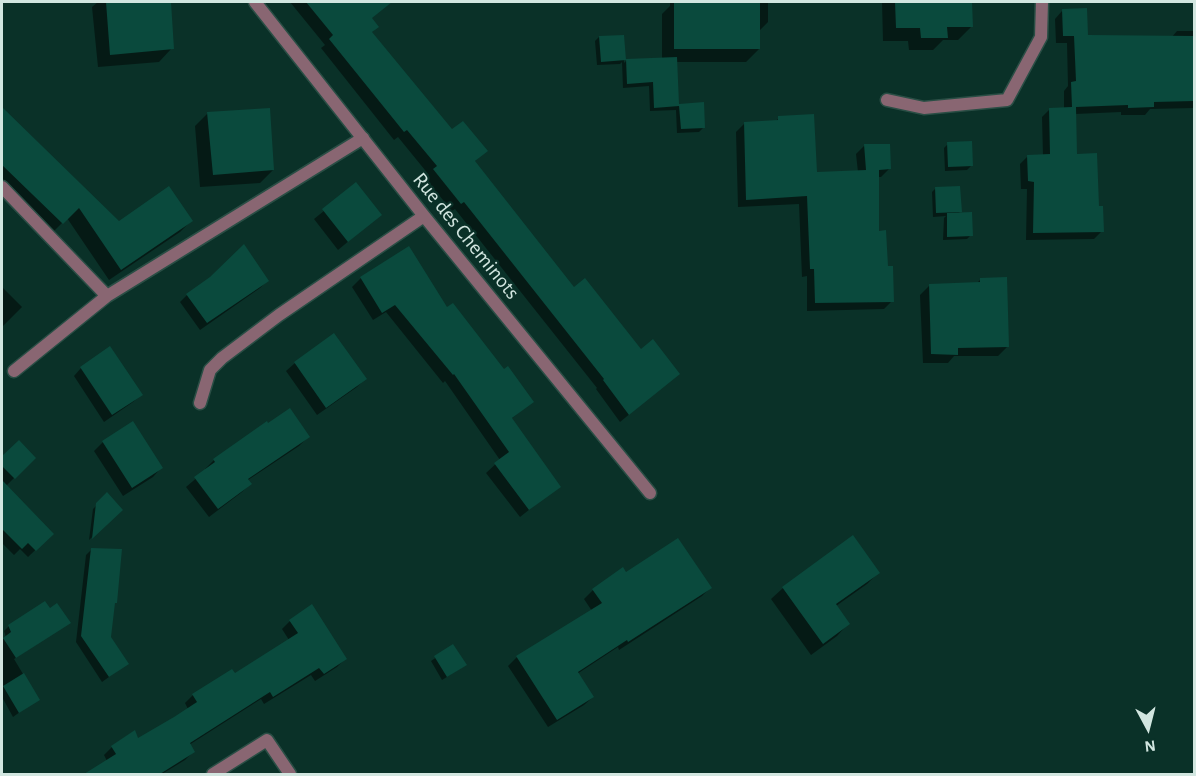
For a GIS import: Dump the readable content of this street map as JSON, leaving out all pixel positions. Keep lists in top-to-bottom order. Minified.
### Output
{"streets":{"street":["Rue des Cheminots"]},"north":"bottom"}
